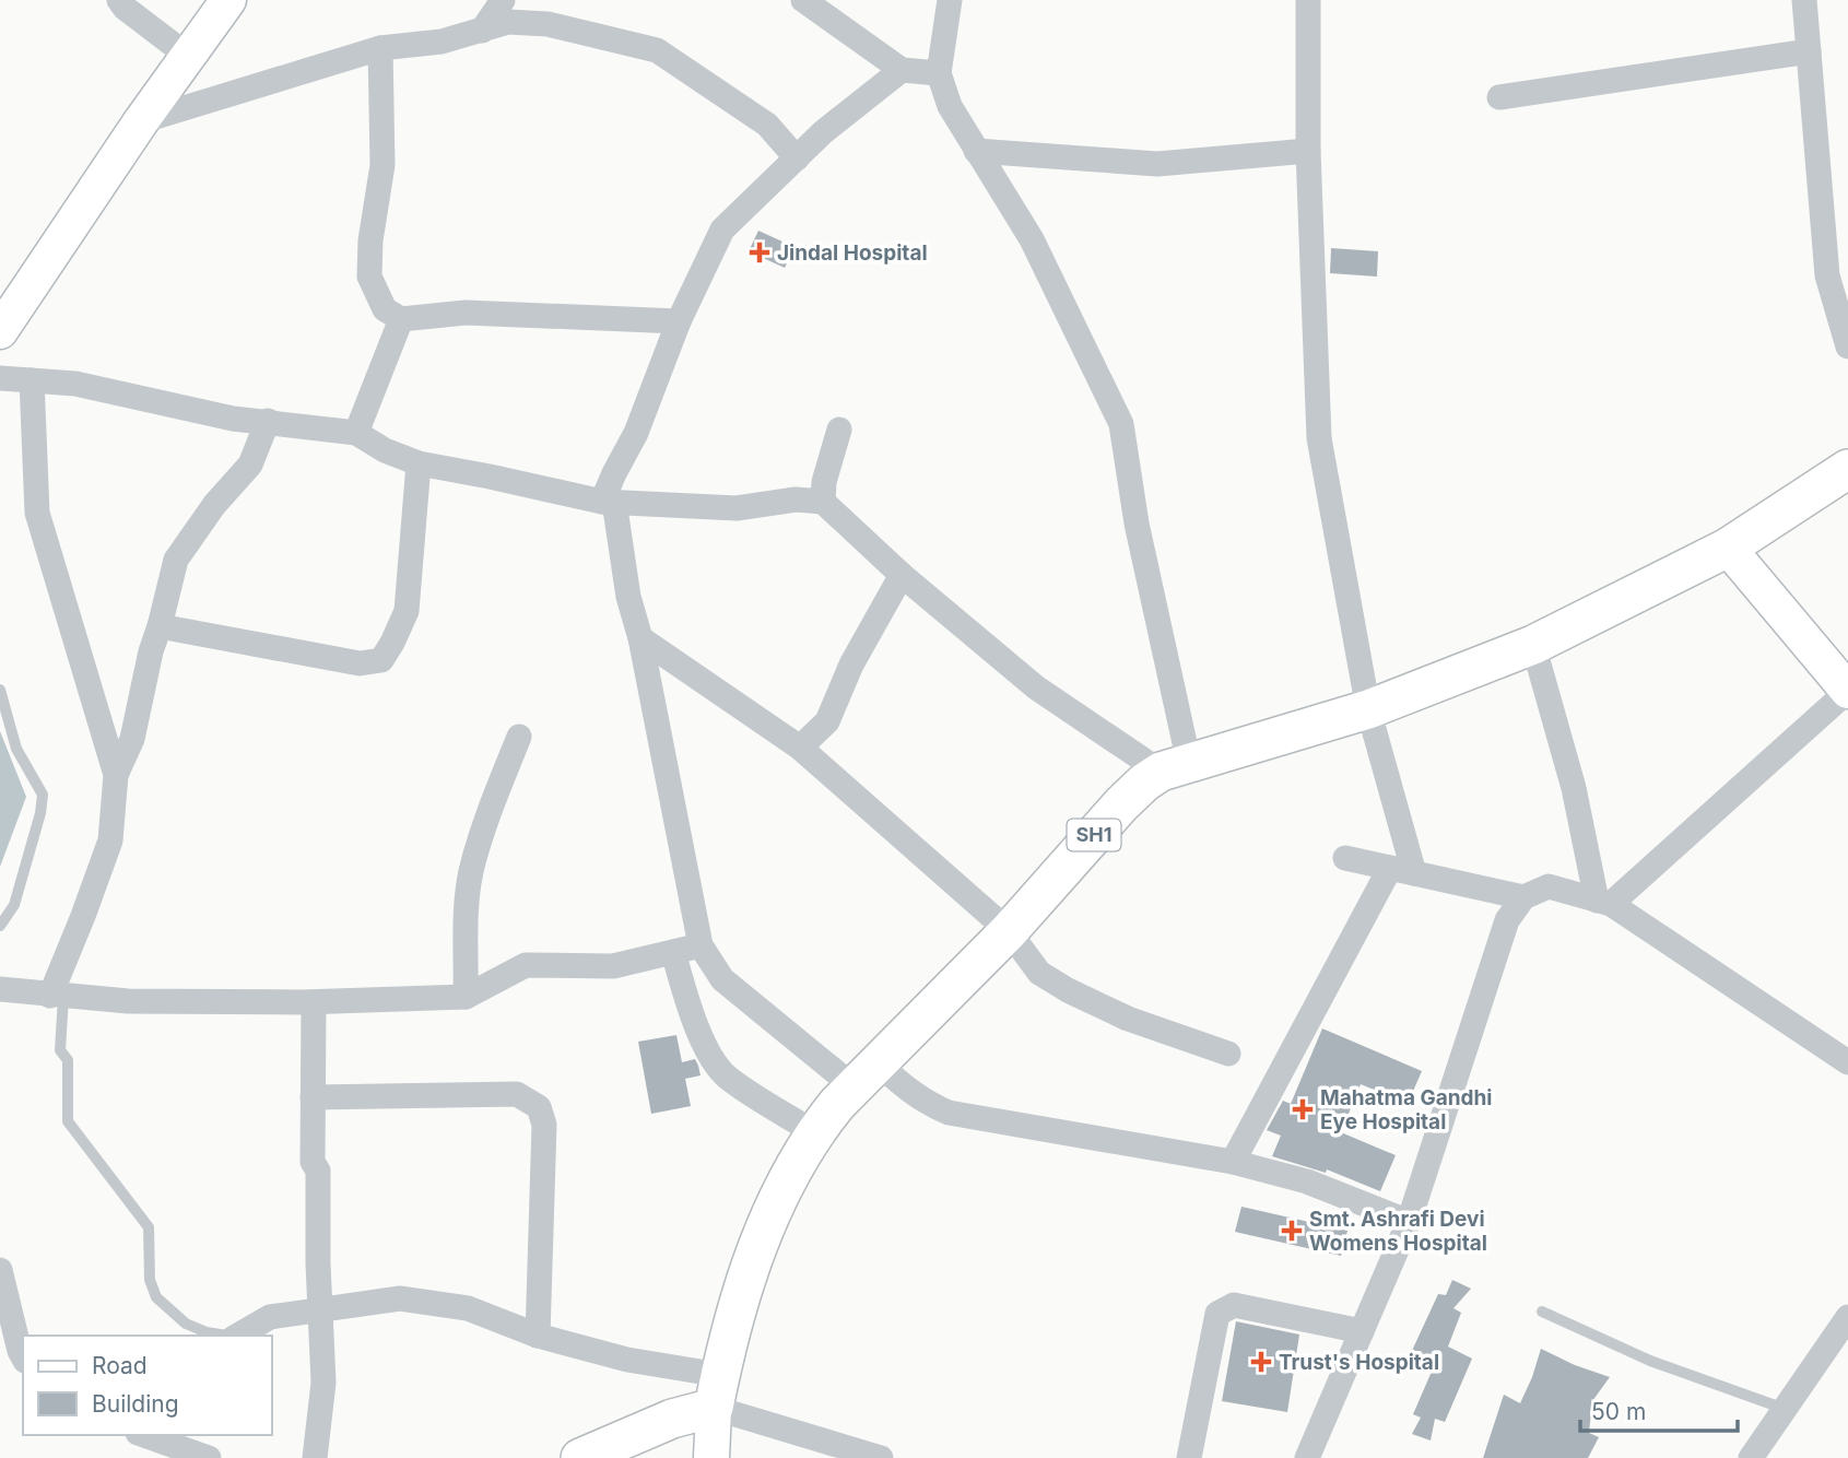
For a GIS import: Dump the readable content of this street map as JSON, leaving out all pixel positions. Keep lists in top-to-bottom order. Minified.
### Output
{"streets":{"main road":["SH1"]},"places":{"health":["Jindal Hospital","Mahatma Gandhi Eye Hospital","Smt. Ashrafi Devi Womens Hospital","Trust's Hospital"]},"legend":["Road","Building"],"scale_bar":"50 m"}
